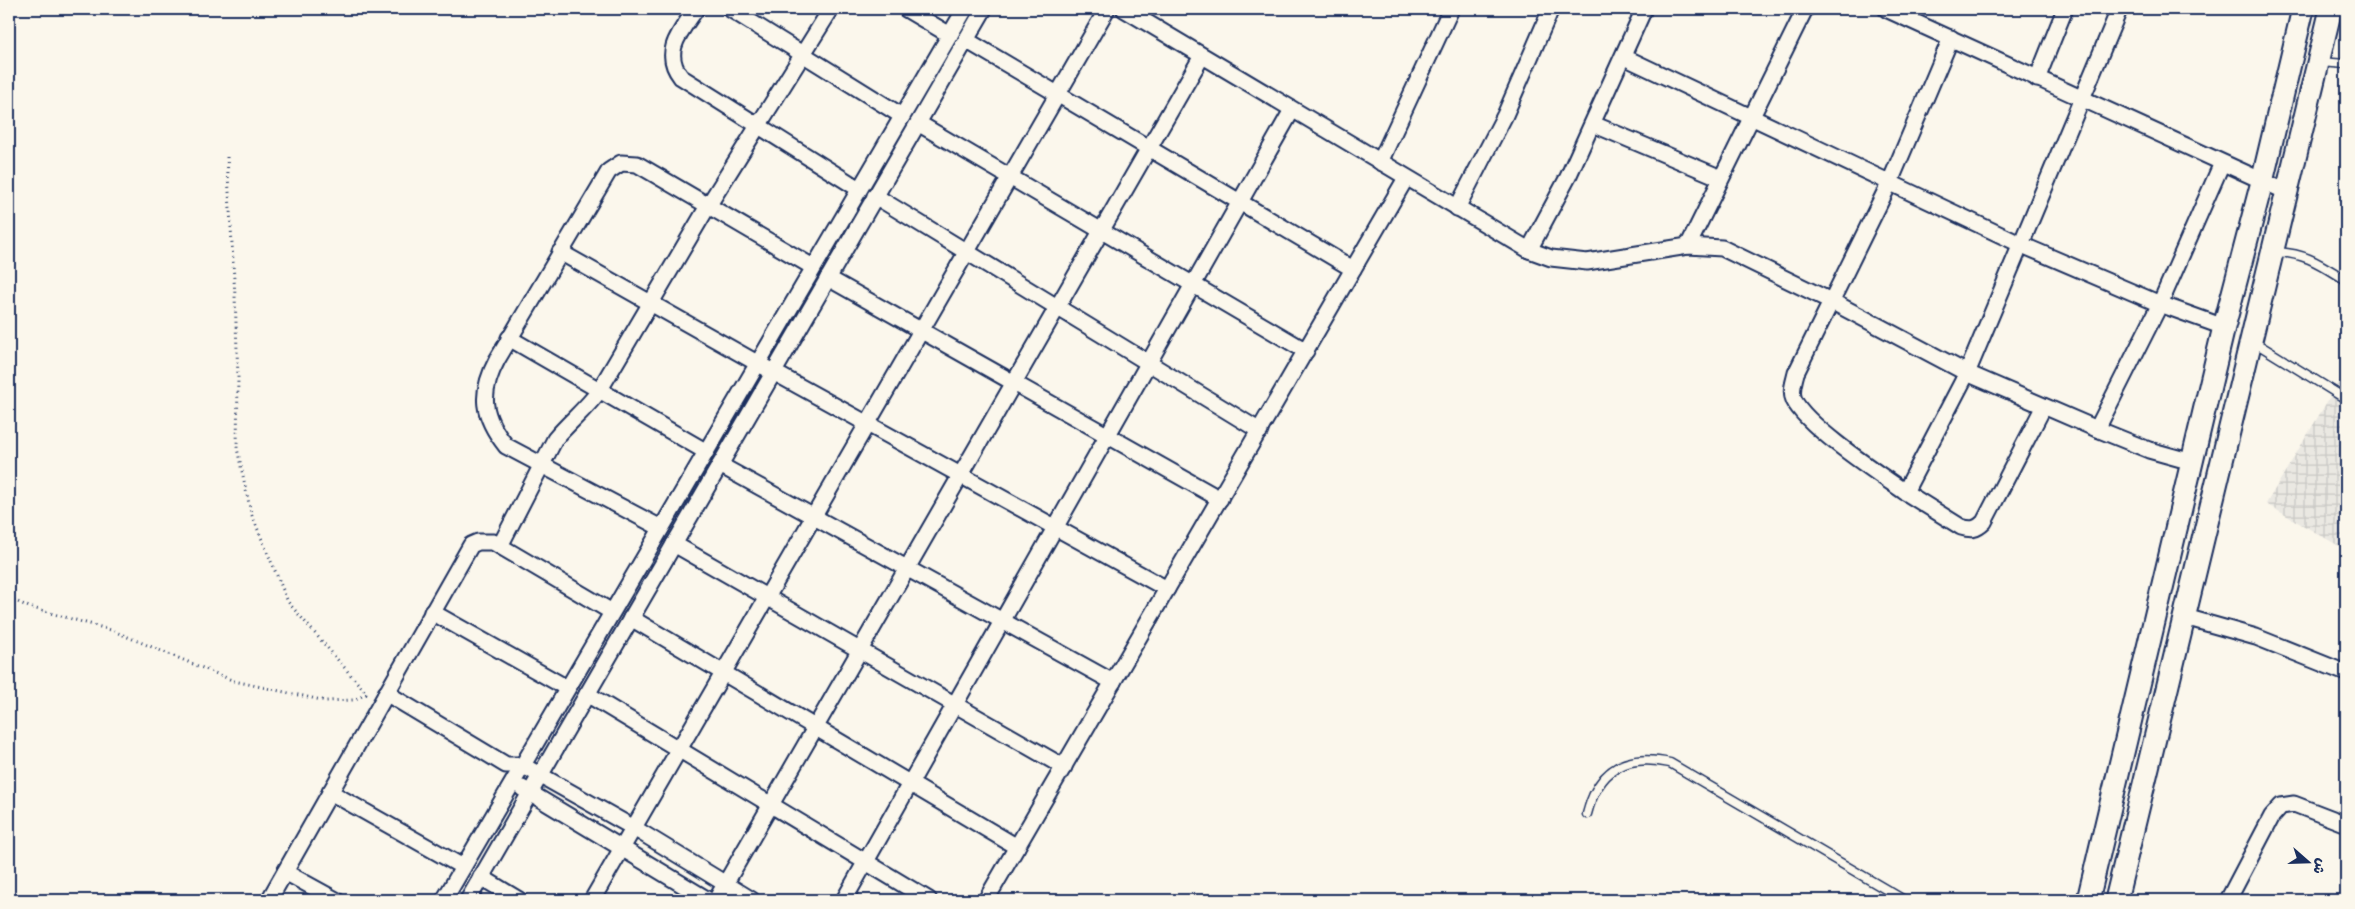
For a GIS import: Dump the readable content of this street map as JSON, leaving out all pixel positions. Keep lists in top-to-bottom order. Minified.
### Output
{"north":"right"}
